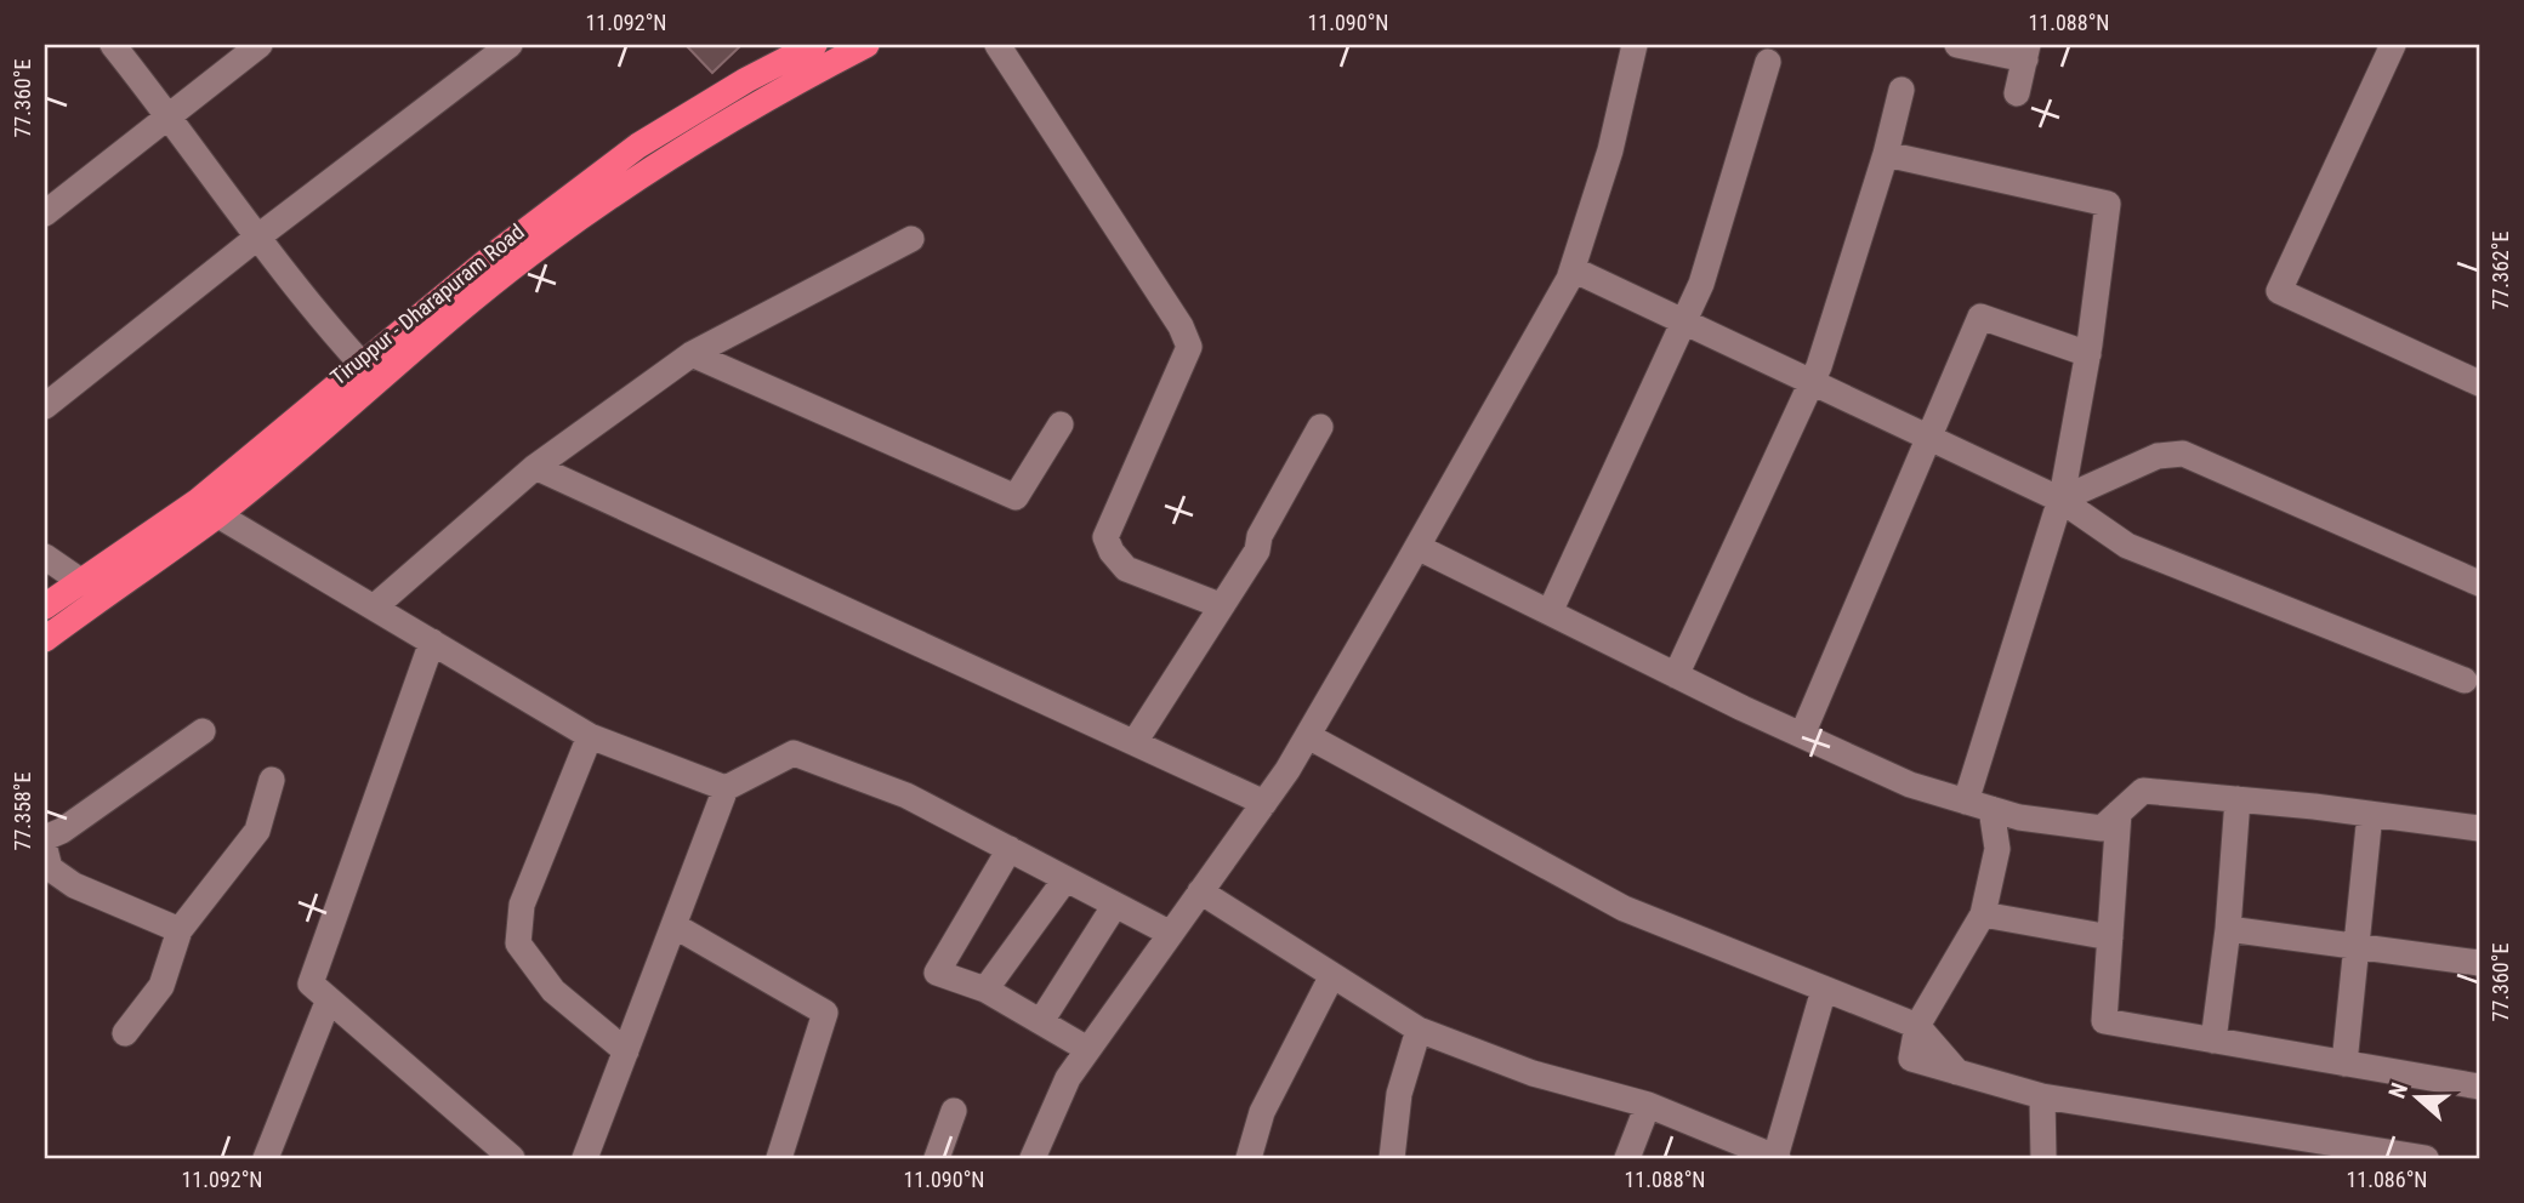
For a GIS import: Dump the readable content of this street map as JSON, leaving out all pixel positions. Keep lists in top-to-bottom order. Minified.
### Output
{"streets":{"highway":["Tiruppur - Dharapuram Road"]},"north":"left","coordinates":["11.092°N","11.090°N","11.088°N","77.360°E","77.362°E","77.358°E","11.086°N"]}
